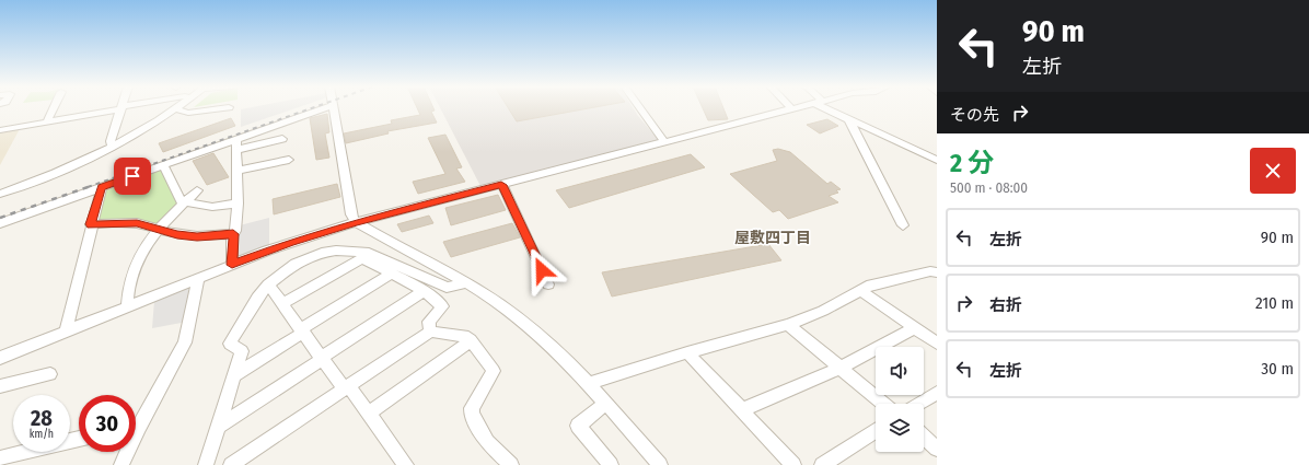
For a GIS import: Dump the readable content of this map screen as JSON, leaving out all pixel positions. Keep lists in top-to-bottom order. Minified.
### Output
{"districts":["屋敷四丁目"],"page":{"turn":["90 m","左折"],"then":"その先","heading":["2 分","500 m · 08:00"],"list":[{"name":"左折","value":"90 m"},{"name":"右折","value":"210 m"},{"name":"左折","value":"30 m"}],"speed":"28 km/h","limit":"30"}}
